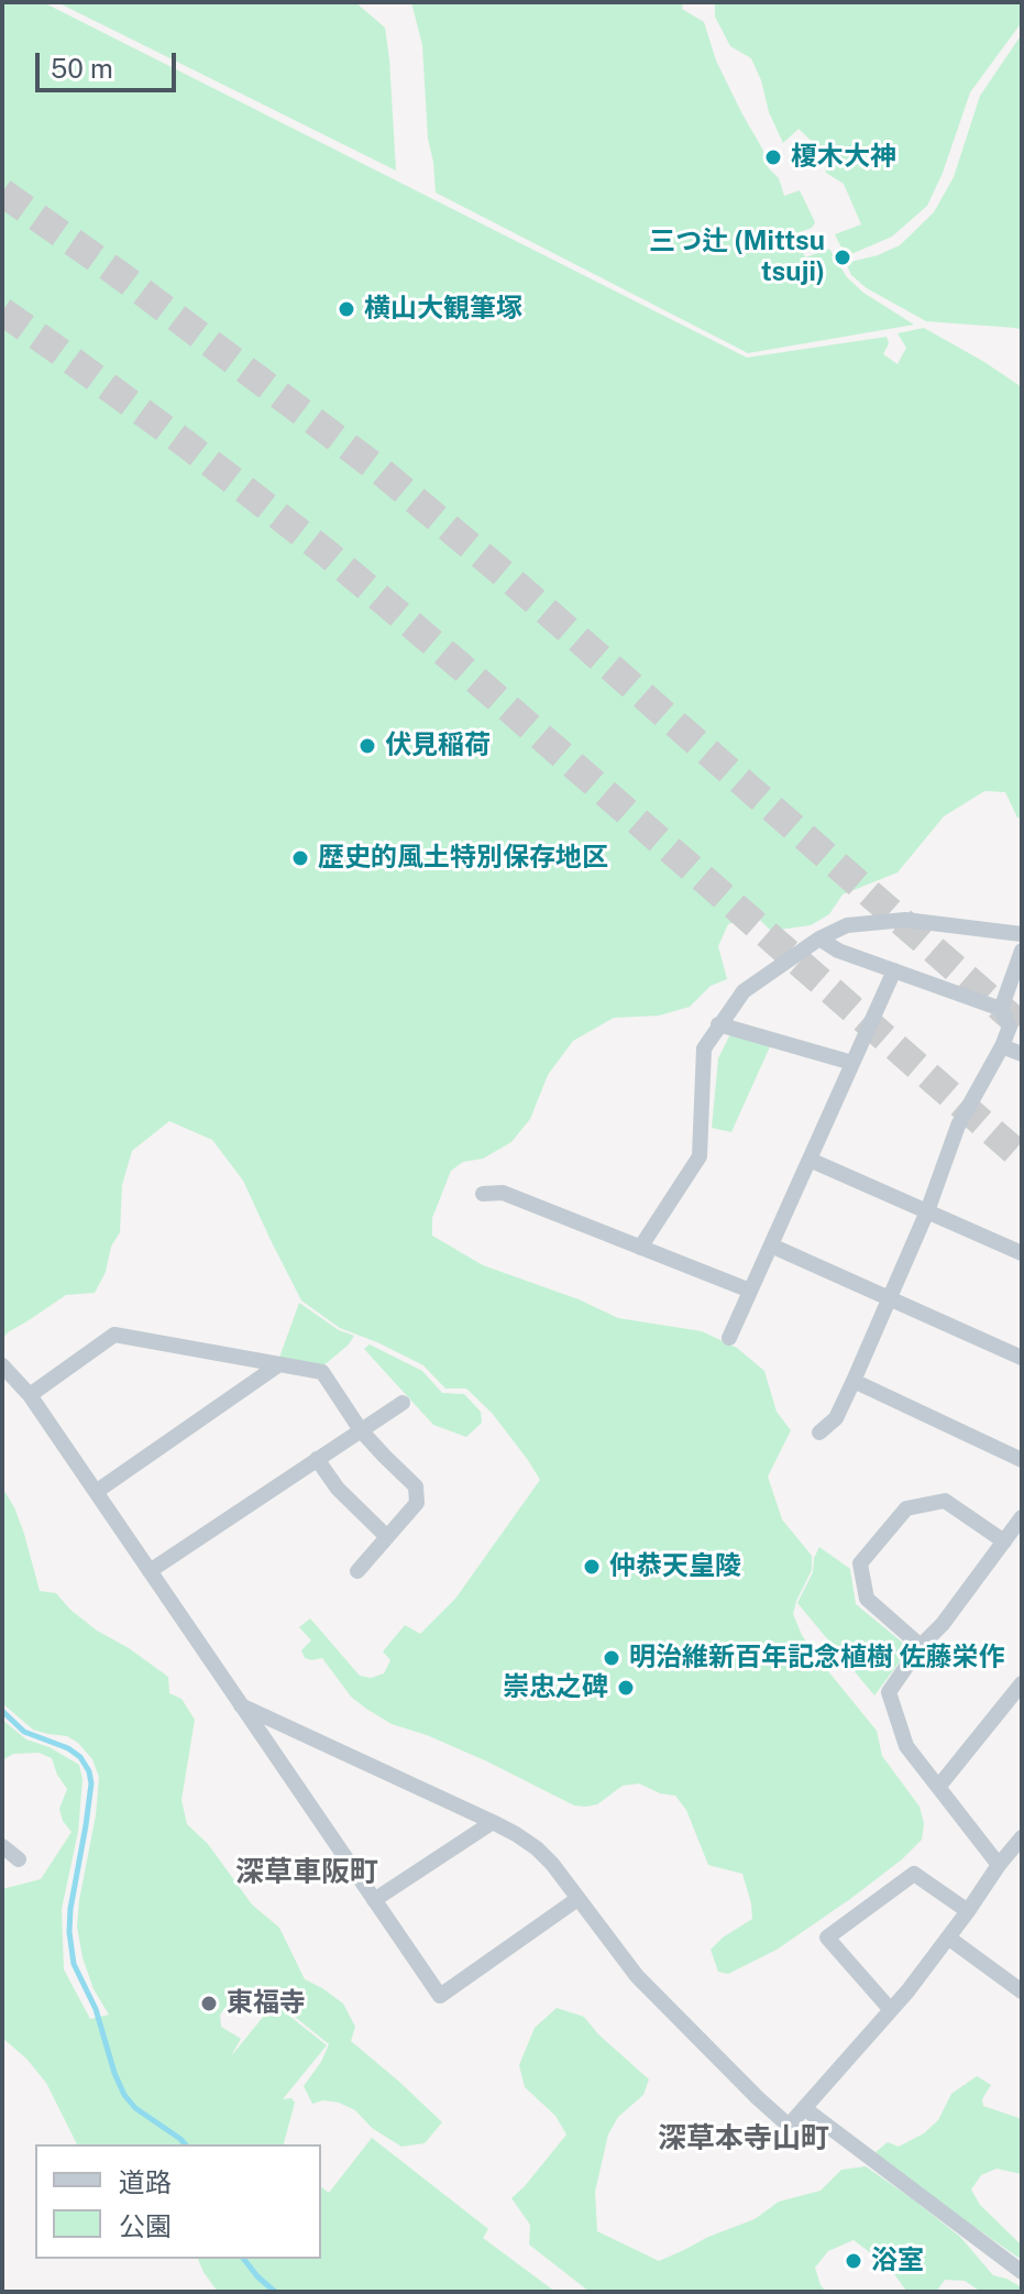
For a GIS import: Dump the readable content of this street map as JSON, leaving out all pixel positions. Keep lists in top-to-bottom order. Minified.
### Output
{"districts":["深草車阪町","深草本寺山町"],"places":["榎木大神","三つ辻 (Mittsu tsuji)","横山大観筆塚","伏見稲荷","歴史的風土特別保存地区","仲恭天皇陵","明治維新百年記念植樹 佐藤栄作","崇忠之碑","東福寺","浴室"],"legend":["道路","公園"],"scale_bar":"50 m"}
